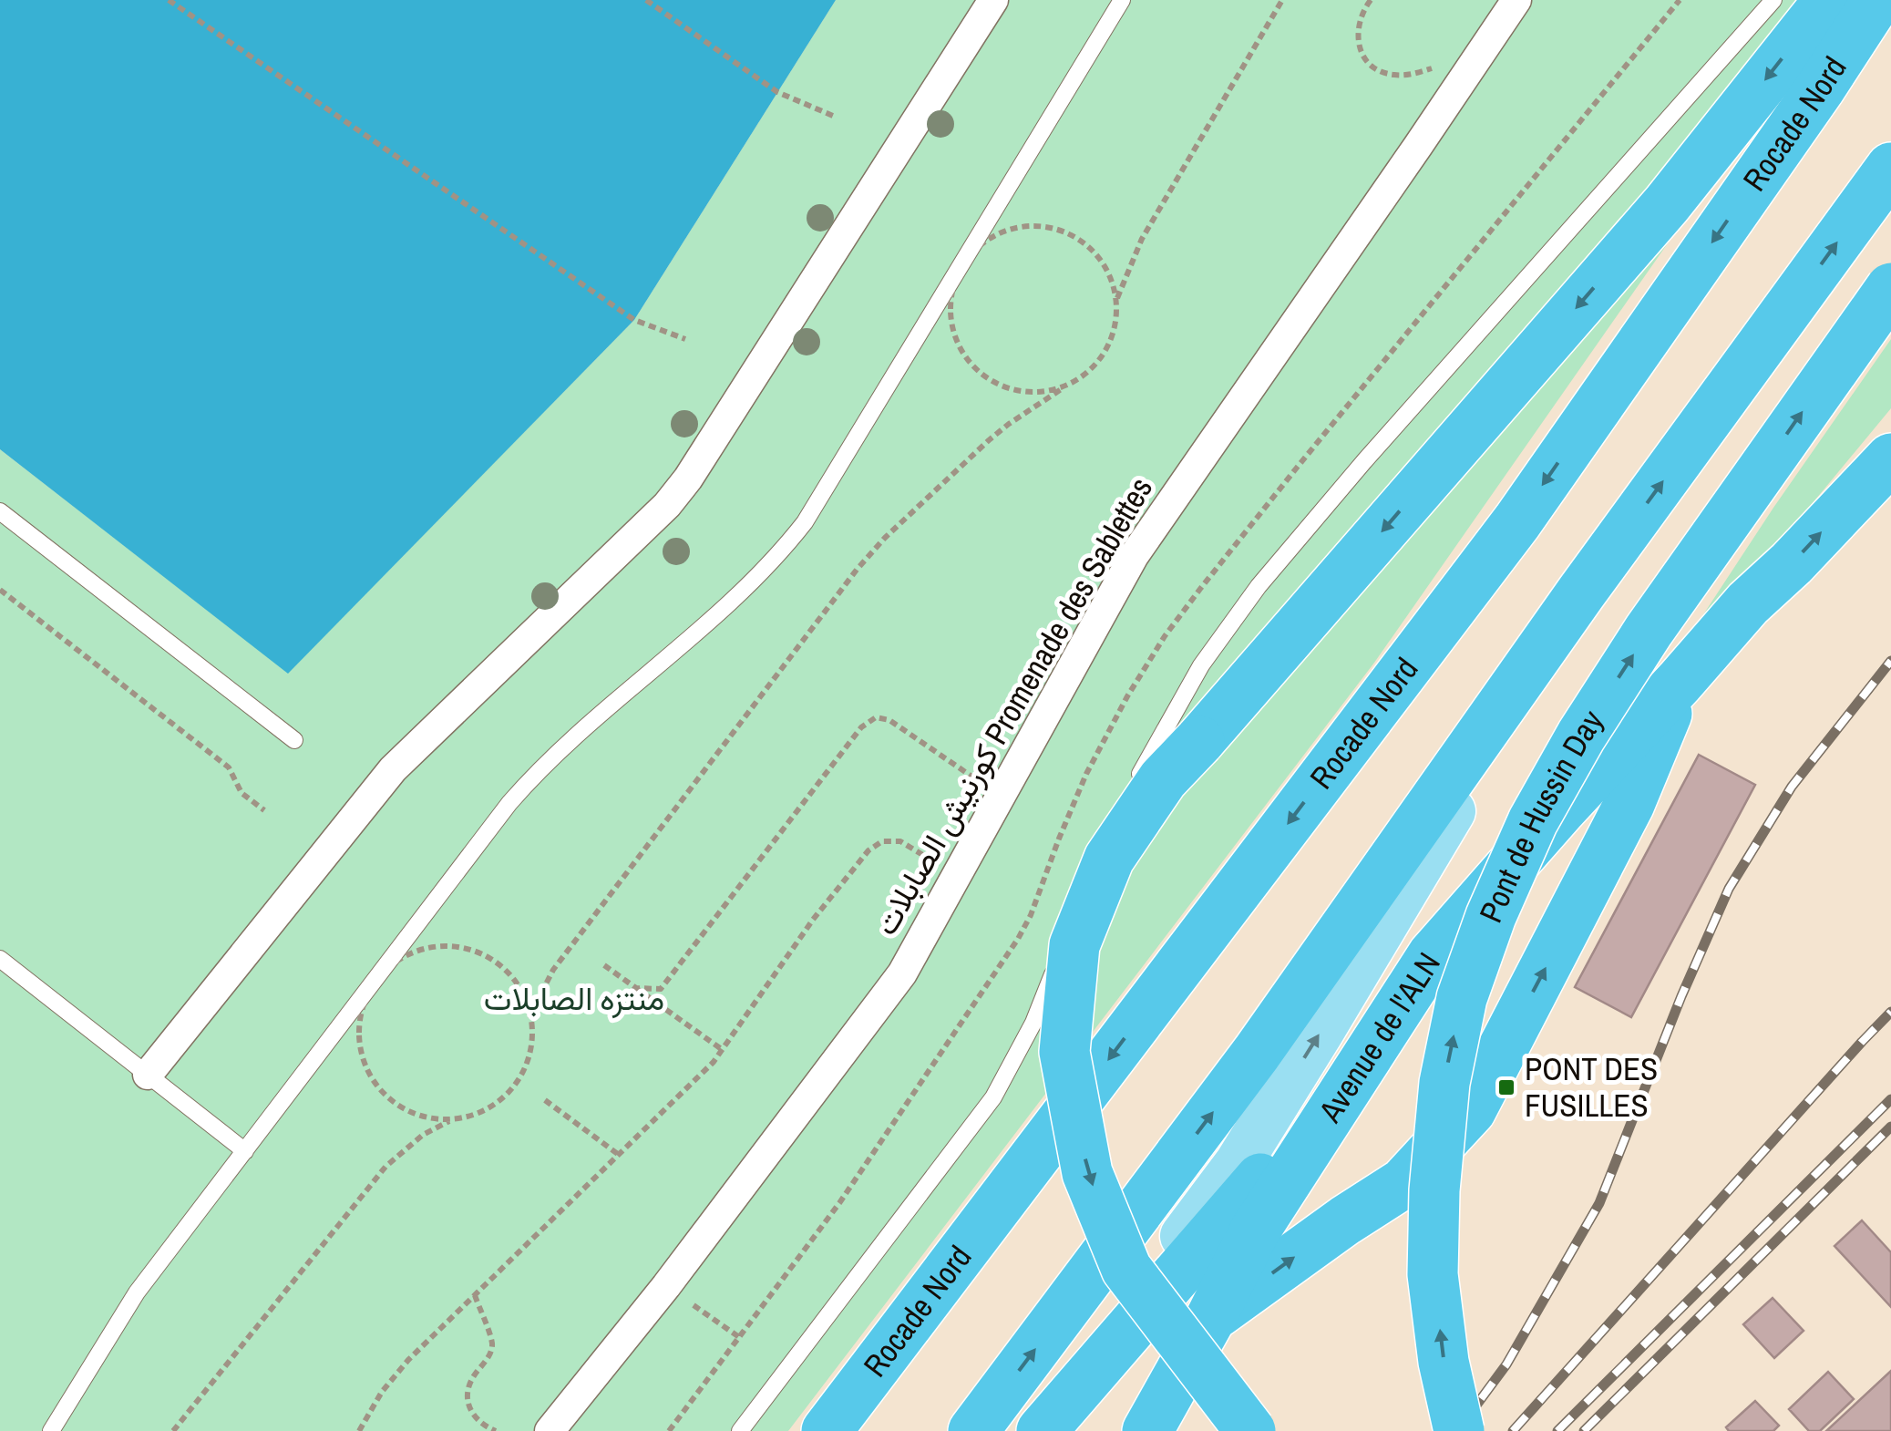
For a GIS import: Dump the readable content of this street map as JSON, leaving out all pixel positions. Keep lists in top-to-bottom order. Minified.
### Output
{"streets":{"highway":["Rocade Nord","Pont de Hussin Day","Avenue de l'ALN"],"street":["كورنيش الصابلات Promenade des Sablettes"]},"parks":["منتزه الصابلات"],"places":{"transit":["PONT DES FUSILLES"]}}
